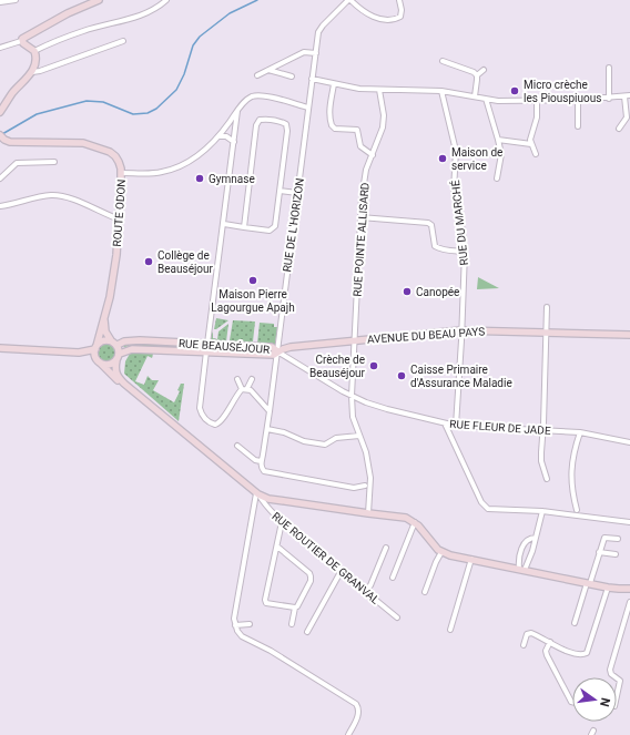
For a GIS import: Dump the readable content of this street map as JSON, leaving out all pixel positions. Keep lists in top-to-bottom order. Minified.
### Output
{"streets":{"street":["ROUTE ODON","RUE DU MARCHÉ","RUE DE L'HORIZON","RUE POINTE ALLISARD","AVENUE DU BEAU PAYS","RUE BEAUSÉJOUR","RUE FLEUR DE JADE","RUE ROUTIER DE GRANVAL"]},"crossings":[["ROUTE ODON","RUE BEAUSÉJOUR"],["ROUTE ODON","RUE ROUTIER DE GRANVAL"],["RUE DU MARCHÉ","AVENUE DU BEAU PAYS"],["RUE DU MARCHÉ","RUE FLEUR DE JADE"],["RUE DE L'HORIZON","AVENUE DU BEAU PAYS"],["RUE DE L'HORIZON","RUE BEAUSÉJOUR"],["RUE DE L'HORIZON","RUE FLEUR DE JADE"],["RUE POINTE ALLISARD","AVENUE DU BEAU PAYS"],["RUE POINTE ALLISARD","RUE FLEUR DE JADE"],["RUE POINTE ALLISARD","RUE ROUTIER DE GRANVAL"],["AVENUE DU BEAU PAYS","RUE BEAUSÉJOUR"],["AVENUE DU BEAU PAYS","RUE FLEUR DE JADE"],["RUE BEAUSÉJOUR","RUE FLEUR DE JADE"],["RUE BEAUSÉJOUR","RUE ROUTIER DE GRANVAL"]],"places":["Micro crèche les Piouspiuous","Maison de service","Gymnase","Collège de Beauséjour","Maison Pierre Lagourgue Apajh","Canopée","Crèche de Beauséjour","Caisse Primaire d'Assurance Maladie"],"north":"right"}
